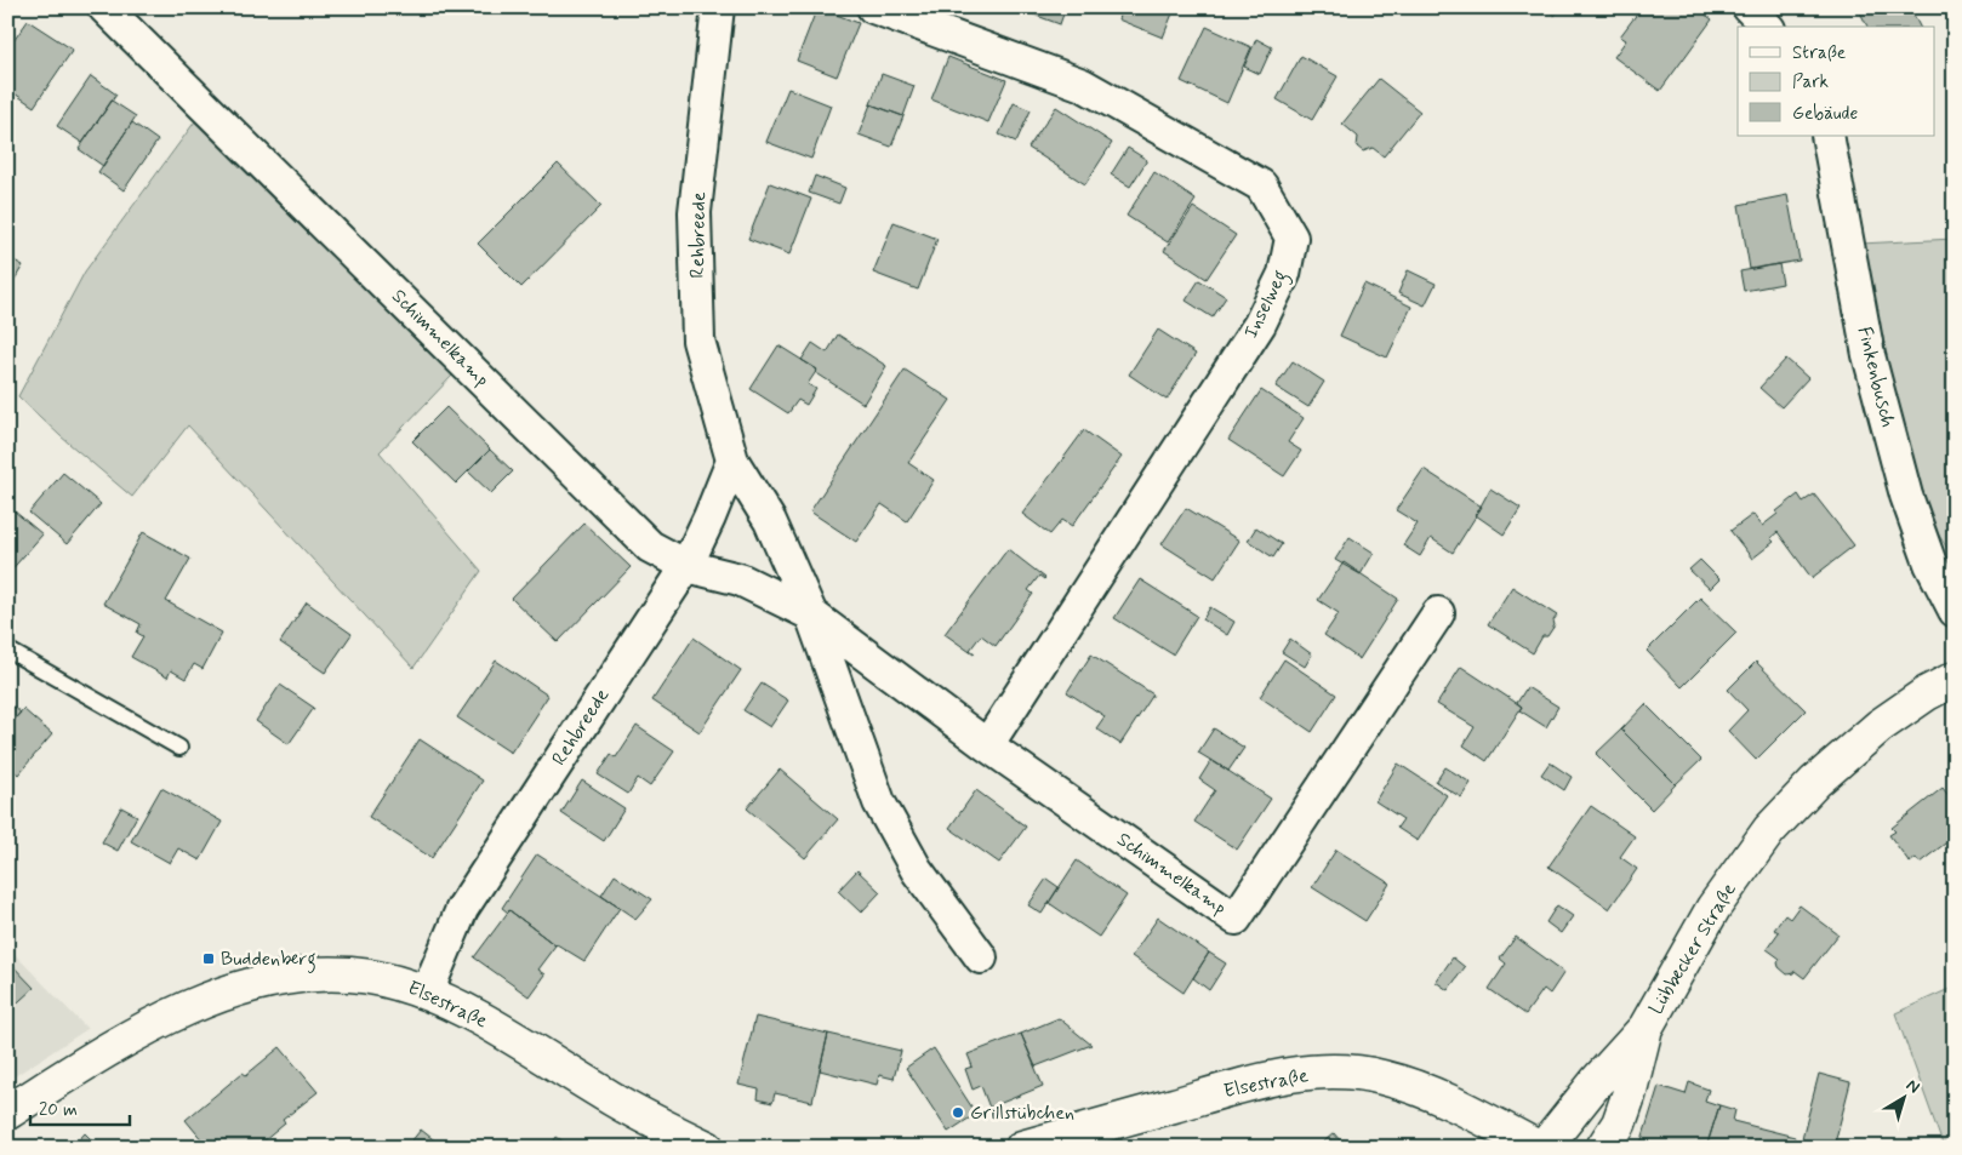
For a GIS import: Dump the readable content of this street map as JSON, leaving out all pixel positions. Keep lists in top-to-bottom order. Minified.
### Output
{"streets":{"main road":["Lübbecker Straße","Elsestraße"],"street":["Rehbreede","Inselweg","Schimmelkamp","Finkenbusch"]},"crossings":[["Rehbreede","Schimmelkamp"],["Rehbreede","Elsestraße"],["Inselweg","Schimmelkamp"]],"places":{"transit":["Buddenberg"],"other":["Grillstübchen"]},"legend":["Straße","Park","Gebäude"],"scale_bar":"20 m","north":"top right"}
